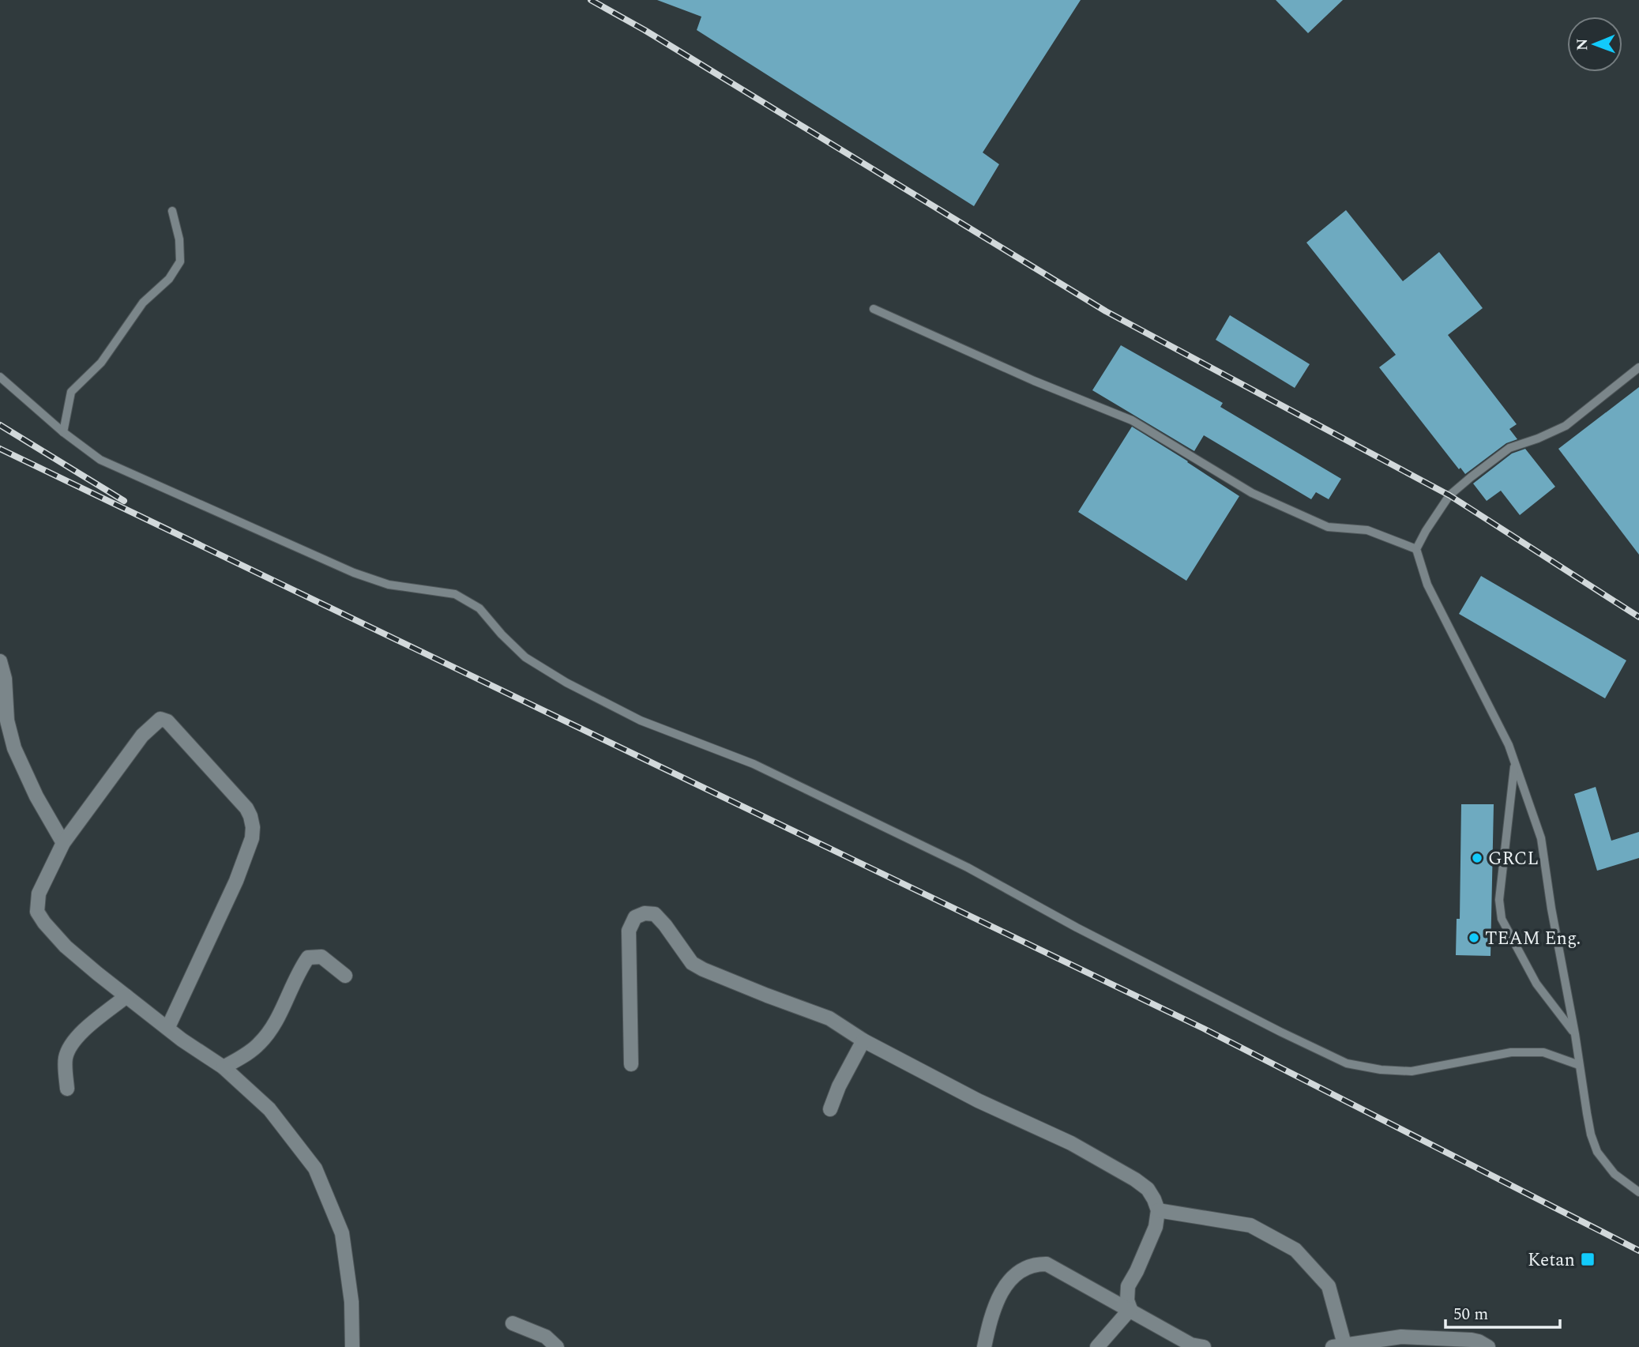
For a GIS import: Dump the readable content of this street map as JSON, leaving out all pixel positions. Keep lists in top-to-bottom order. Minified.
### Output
{"places":{"other":["GRCL","TEAM Eng."],"transit":["Ketan"]},"scale_bar":"50 m","north":"left"}
